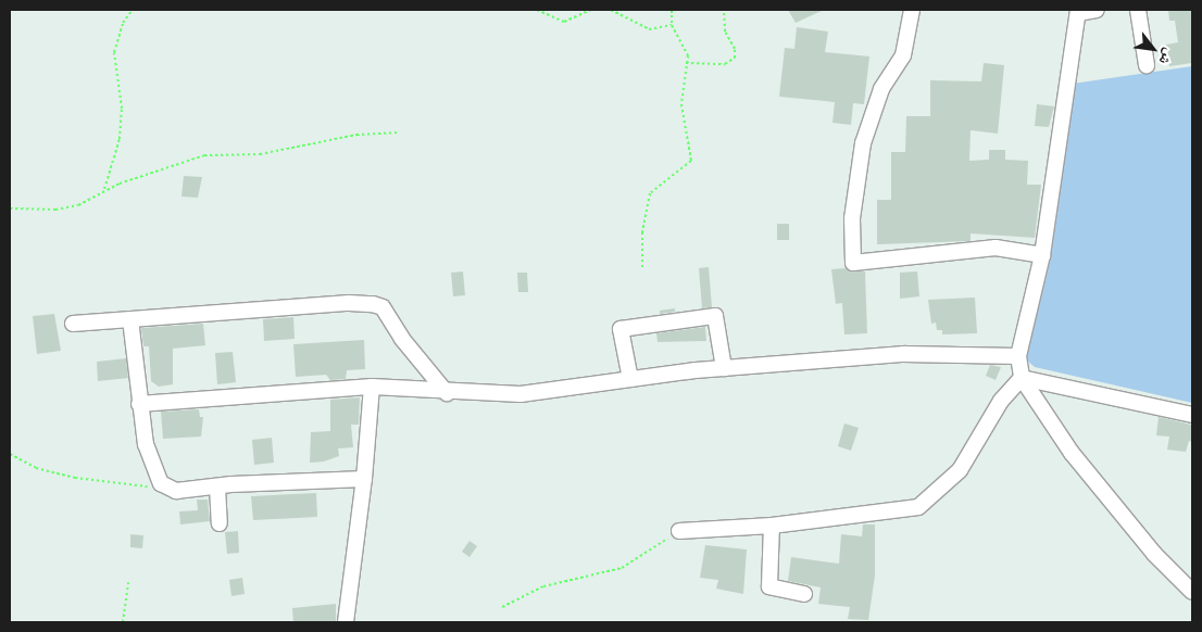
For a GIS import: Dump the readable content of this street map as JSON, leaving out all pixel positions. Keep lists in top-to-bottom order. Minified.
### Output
{"north":"bottom right"}
